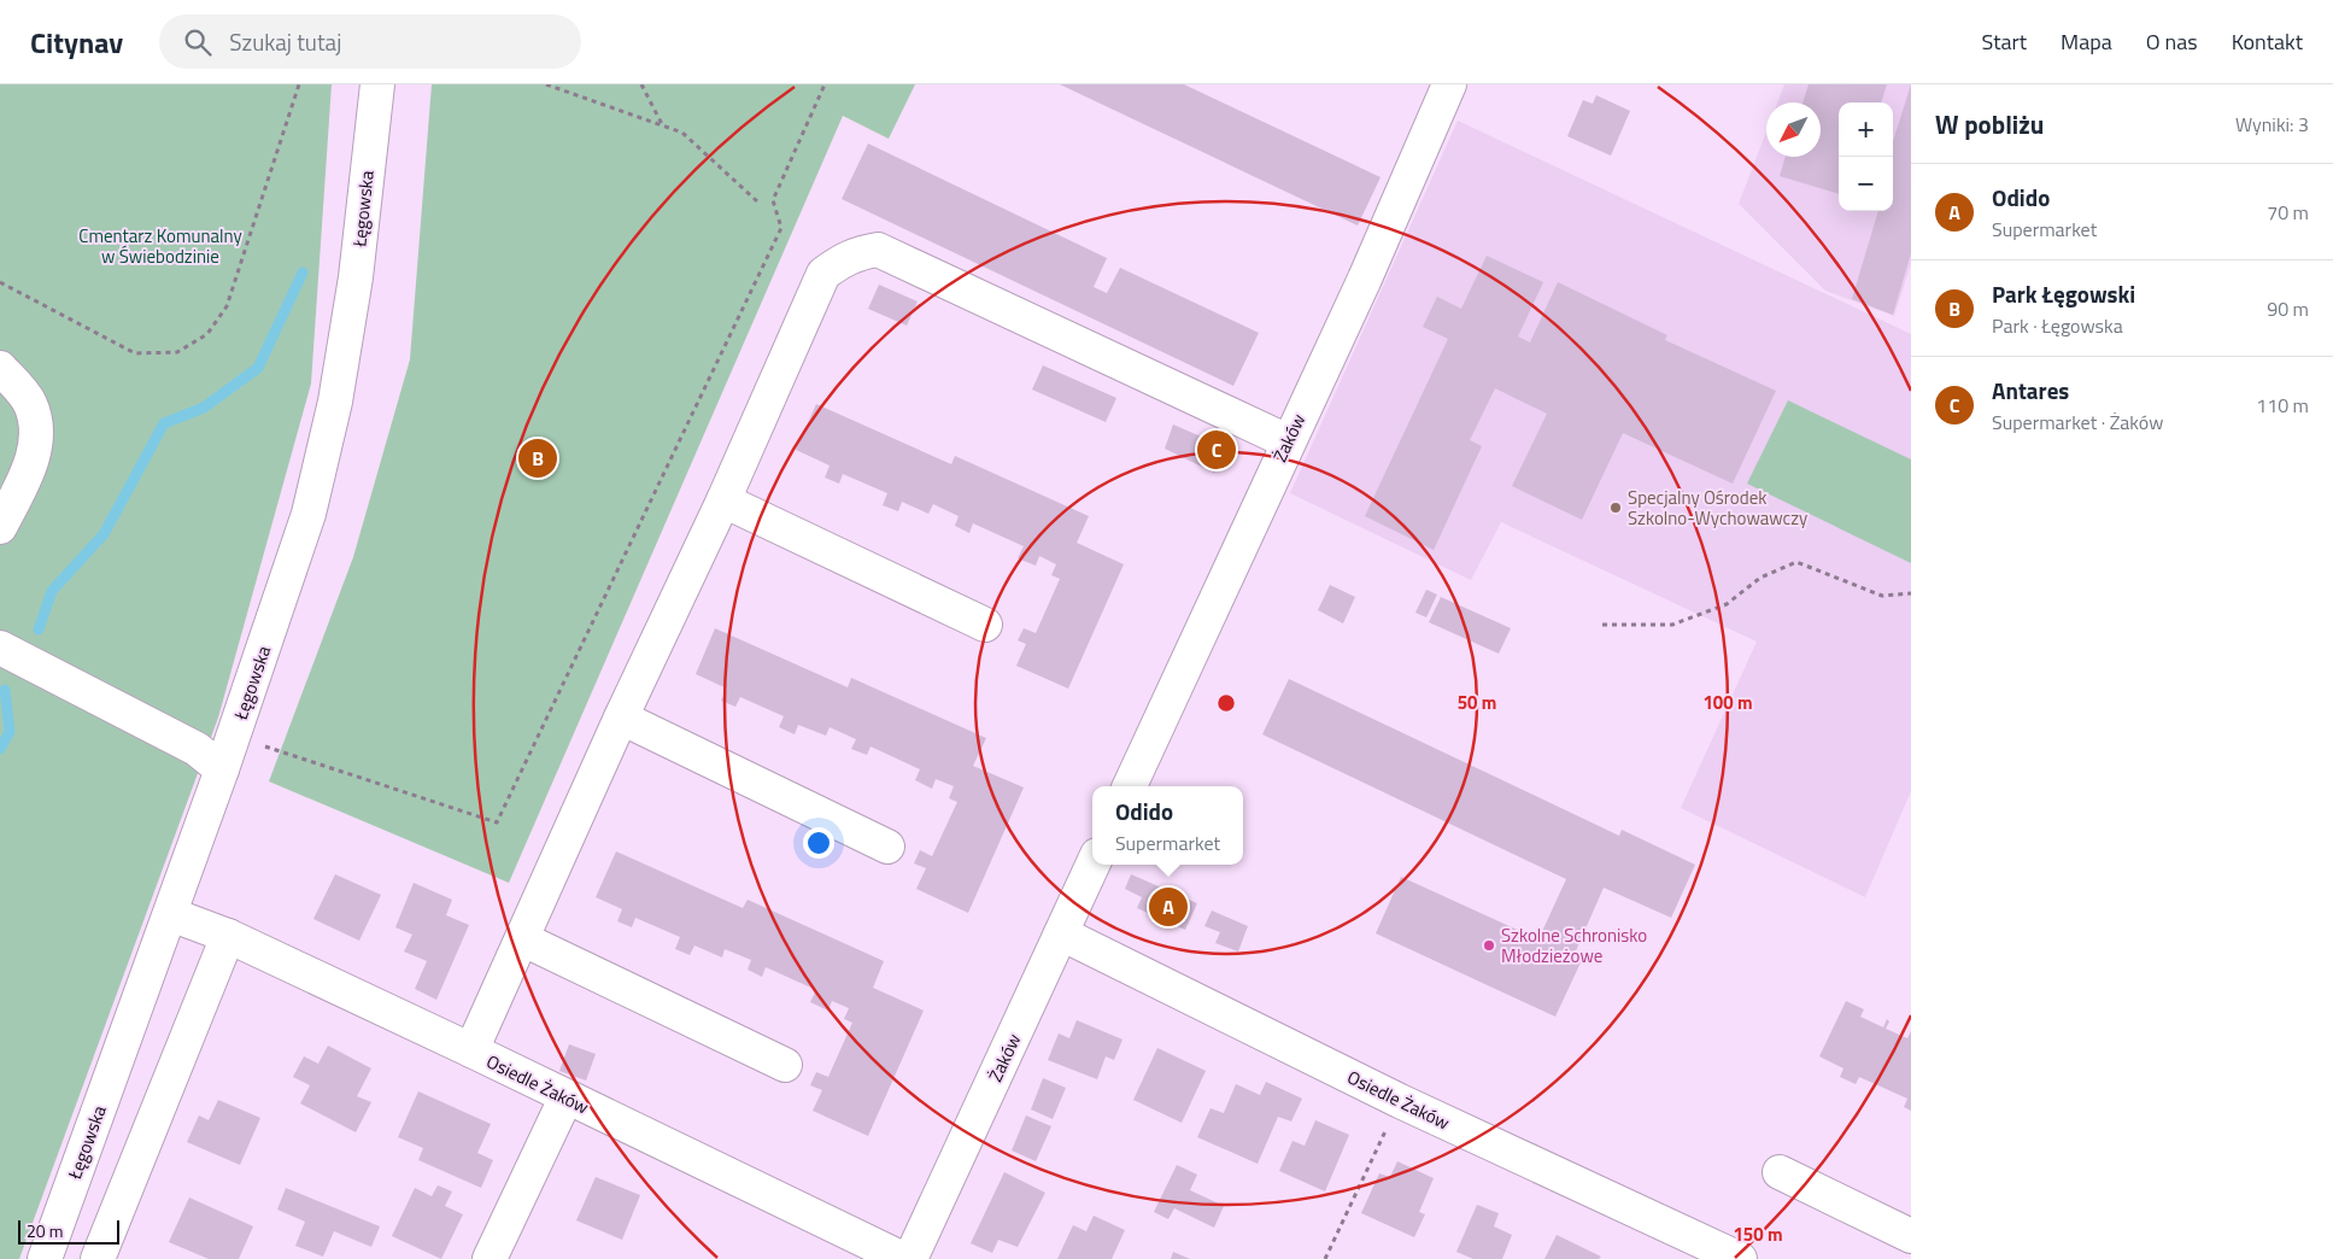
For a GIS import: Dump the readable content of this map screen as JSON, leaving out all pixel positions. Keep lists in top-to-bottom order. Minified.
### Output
{"streets":{"street":["Łęgowska","Żaków","Osiedle Żaków"]},"crossings":[["Łęgowska","Osiedle Żaków"],["Żaków","Osiedle Żaków"]],"parks":["Cmentarz Komunalny w Świebodzinie"],"places":["Specjalny Ośrodek Szkolno-Wychowawczy","Szkolne Schronisko Młodzieżowe"],"scale_bar":"20 m","north":"bottom left","page":{"header":"Citynav","search":"Szukaj tutaj","nav":["Start","Mapa","O nas","Kontakt"],"heading":["W pobliżu","Wyniki: 3"],"map_buttons":["+","−"],"list":[{"mark":"A","name":"Odido","note":"Supermarket","value":"70 m"},{"mark":"B","name":"Park Łęgowski","note":"Park · Łęgowska","value":"90 m"},{"mark":"C","name":"Antares","note":"Supermarket · Żaków","value":"110 m"}],"pins":["C","B","A"],"popup":["Odido","Supermarket"],"scale":"20 m"},"rings":["50 m","100 m","150 m"]}
